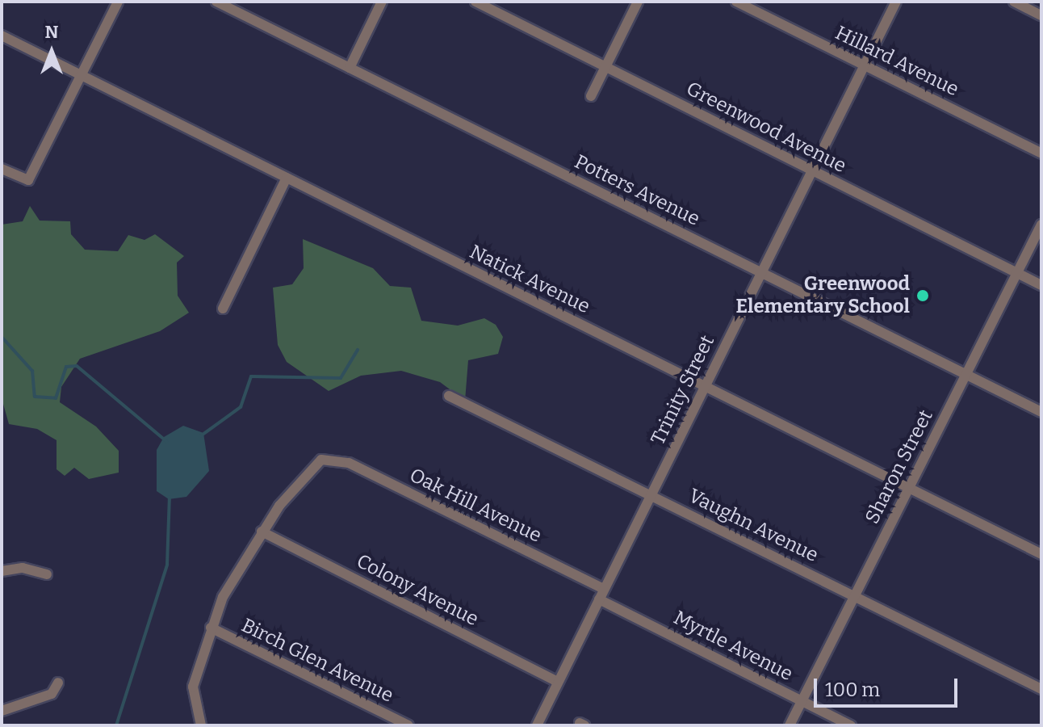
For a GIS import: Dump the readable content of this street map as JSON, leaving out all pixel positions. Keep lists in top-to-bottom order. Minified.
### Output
{"streets":{"street":["Hillard Avenue","Greenwood Avenue","Potters Avenue","Natick Avenue","Trinity Street","Sharon Street","Oak Hill Avenue","Vaughn Avenue","Colony Avenue","Myrtle Avenue","Birch Glen Avenue"]},"crossings":[["Hillard Avenue","Trinity Street"],["Greenwood Avenue","Trinity Street"],["Greenwood Avenue","Sharon Street"],["Potters Avenue","Trinity Street"],["Potters Avenue","Sharon Street"],["Natick Avenue","Trinity Street"],["Natick Avenue","Sharon Street"],["Trinity Street","Oak Hill Avenue"],["Trinity Street","Vaughn Avenue"],["Trinity Street","Colony Avenue"],["Trinity Street","Myrtle Avenue"],["Sharon Street","Vaughn Avenue"],["Sharon Street","Myrtle Avenue"],["Oak Hill Avenue","Colony Avenue"]],"places":["Greenwood Elementary School"],"scale_bar":"100 m","north":"top"}
